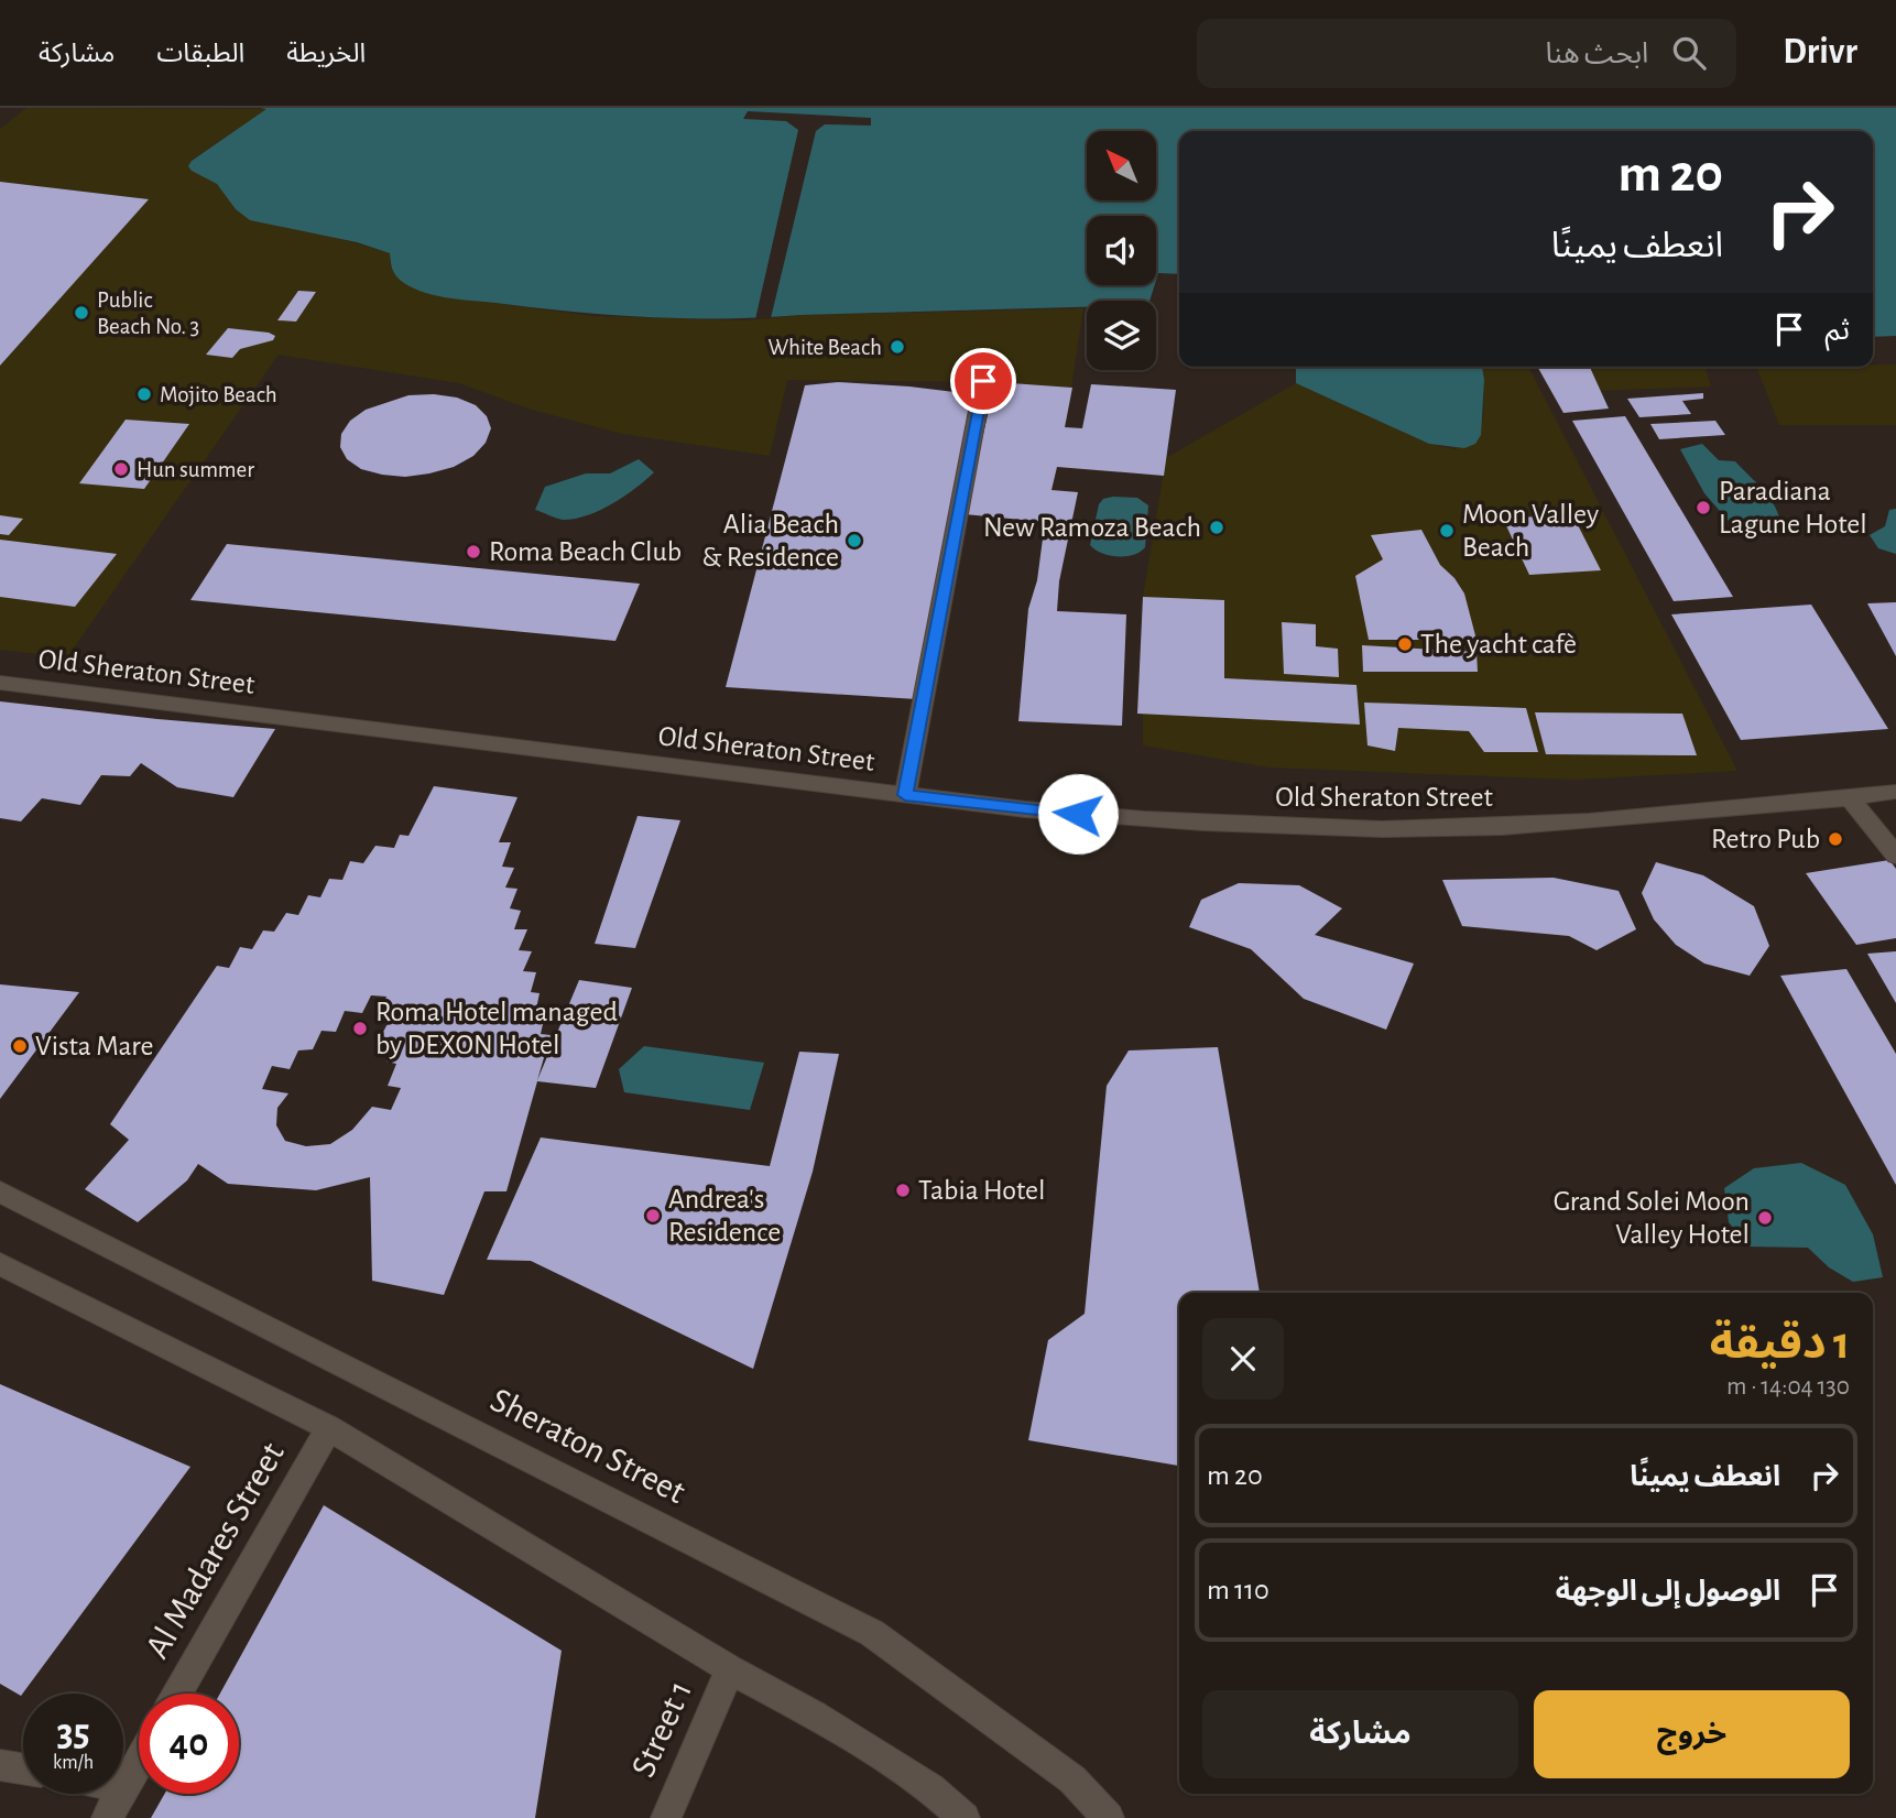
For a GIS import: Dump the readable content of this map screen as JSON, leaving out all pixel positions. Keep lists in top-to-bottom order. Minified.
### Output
{"streets":{"street":["Old Sheraton Street","Sheraton Street","Al Madares Street","Street 1"]},"places":["Public Beach No. 3","White Beach","Mojito Beach","Hun summer","Paradiana Lagune Hotel","New Ramoza Beach","Moon Valley Beach","Alia Beach & Residence","Roma Beach Club","The yacht cafè","Retro Pub","Roma Hotel managed by DEXON Hotel","Vista Mare","Tabia Hotel","Andrea's Residence","Grand Solei Moon Valley Hotel"],"north":"top left","page":{"header":"Drivr","search":"ابحث هنا","nav":["الخريطة","الطبقات","مشاركة"],"turn":["20 m","انعطف يمينًا"],"then":"ثم","heading":["1 دقيقة","130 m · 14:04"],"list":[{"name":"انعطف يمينًا","value":"20 m"},{"name":"الوصول إلى الوجهة","value":"110 m"}],"buttons":["خروج","مشاركة"],"speed":"35 km/h","limit":"40"}}
